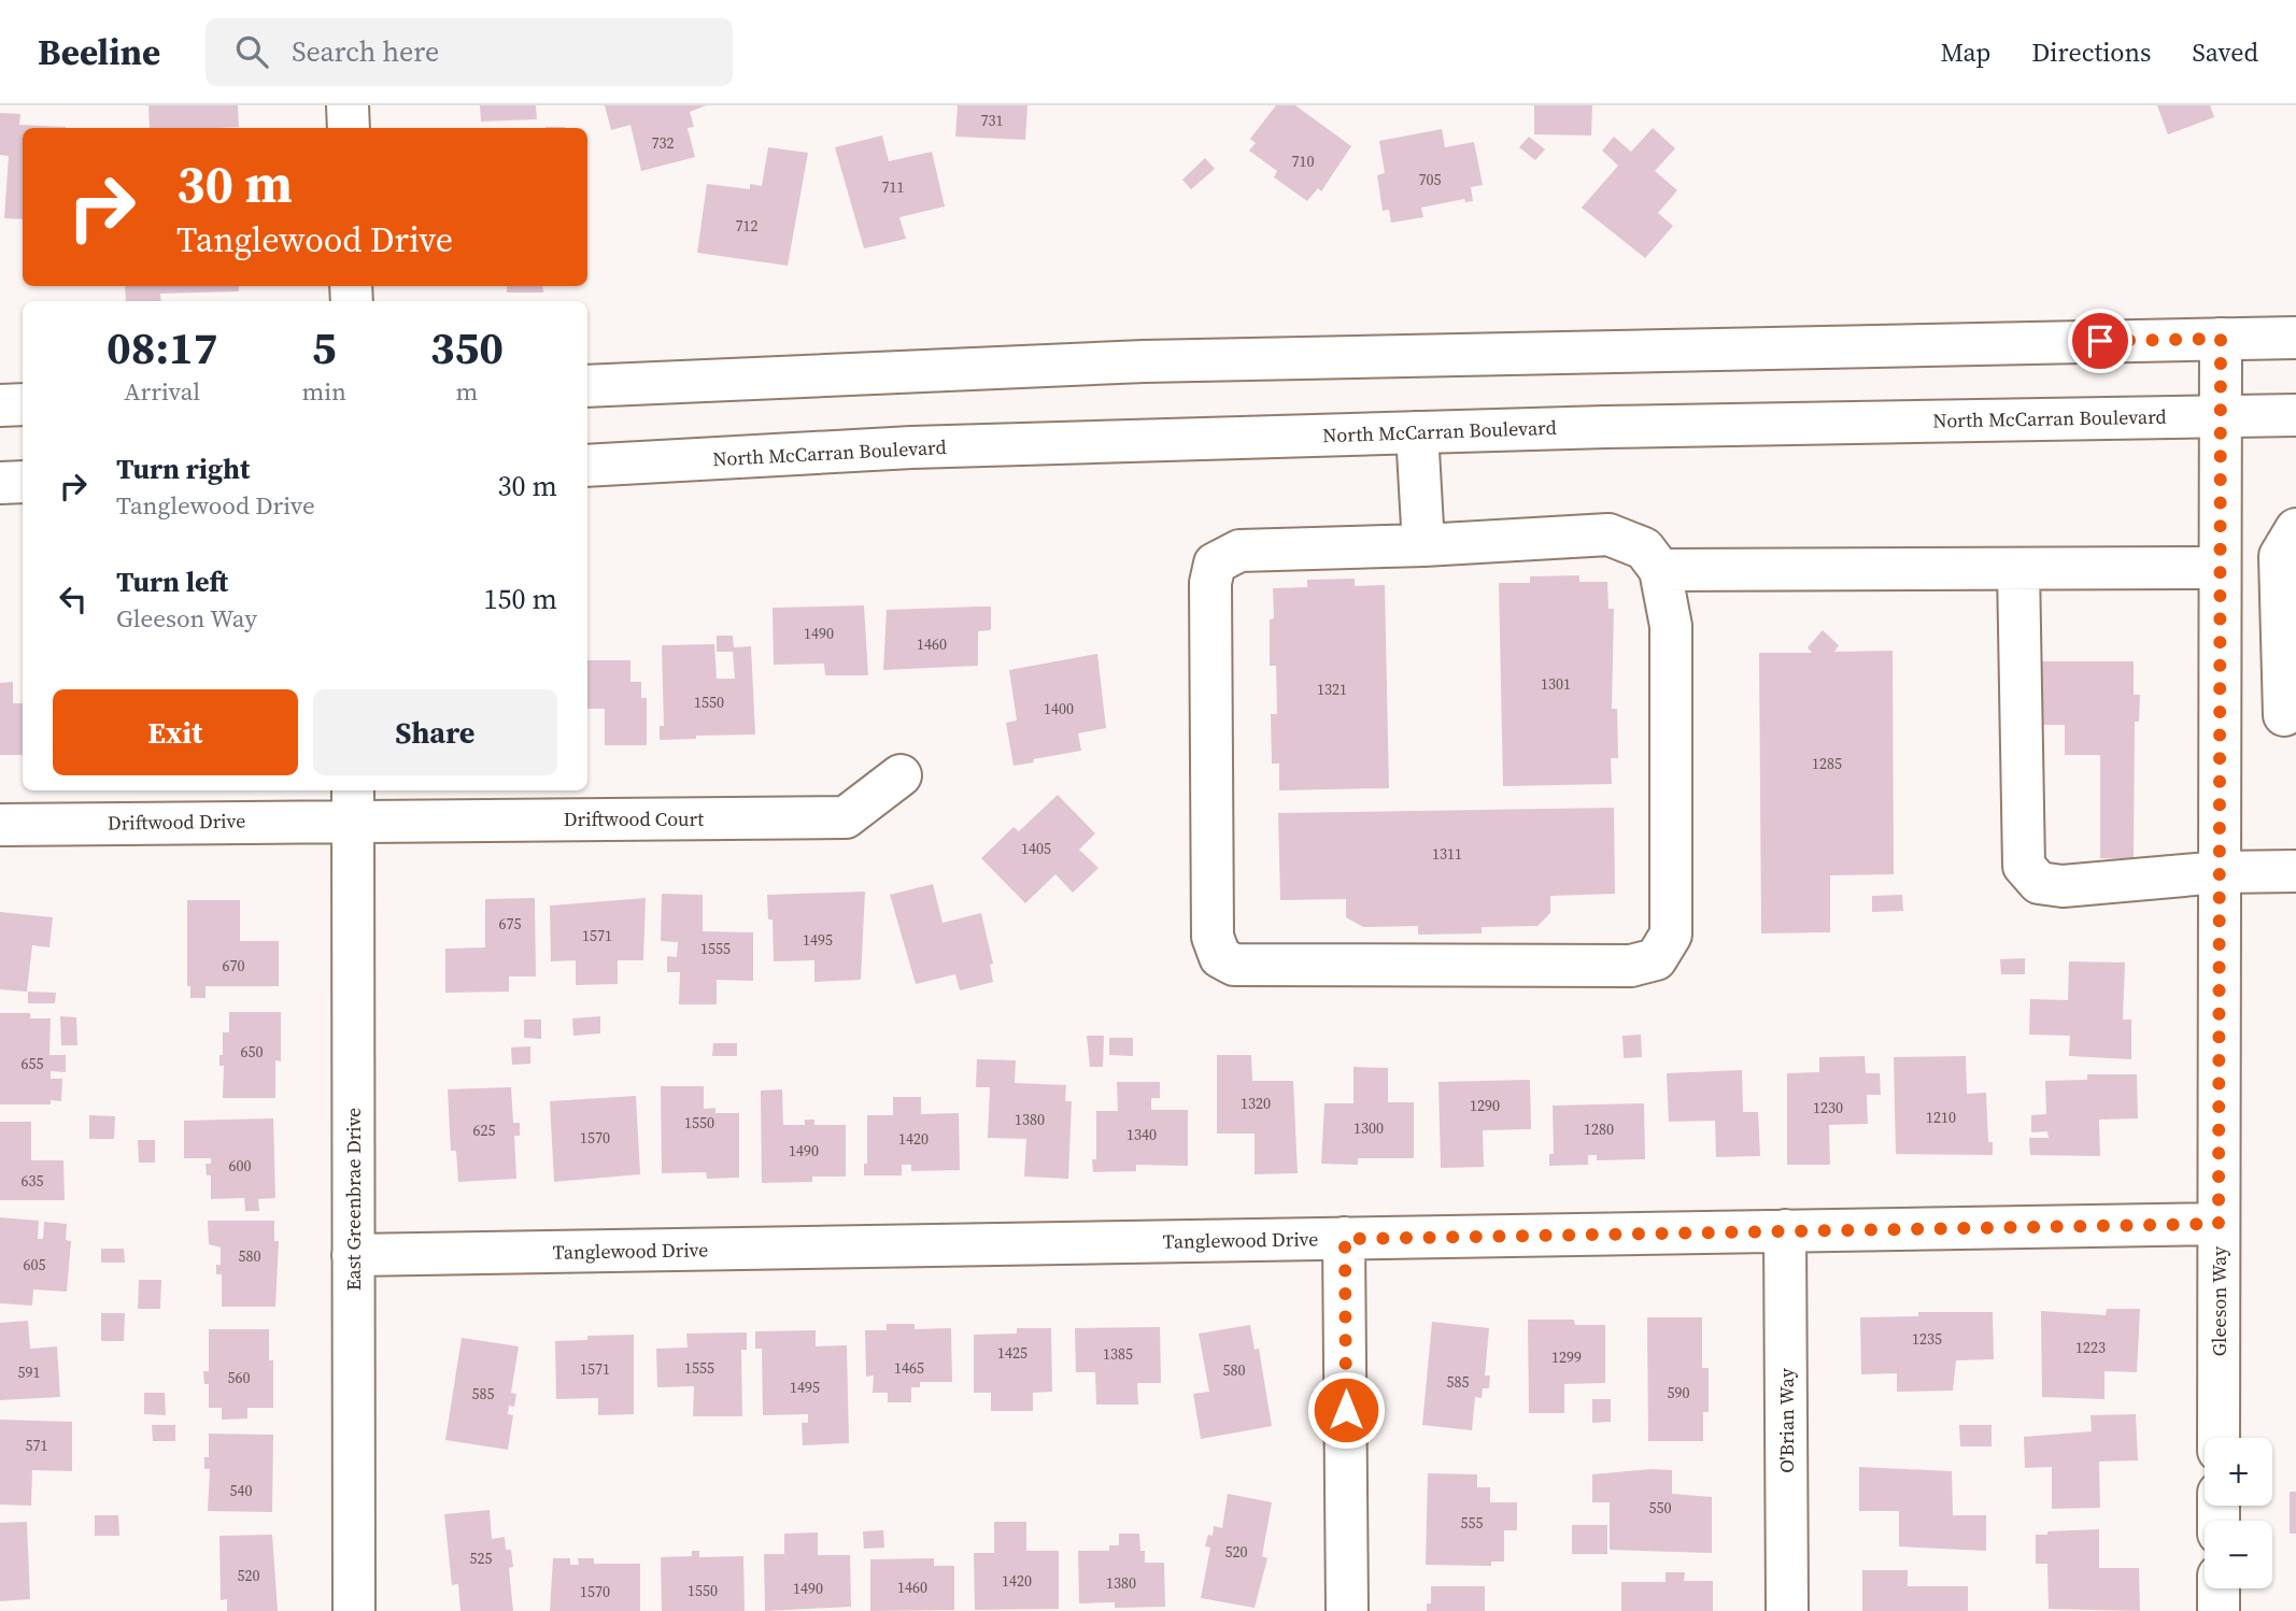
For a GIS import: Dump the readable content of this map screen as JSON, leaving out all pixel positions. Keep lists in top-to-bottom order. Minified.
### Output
{"streets":{"street":["North McCarran Boulevard","Driftwood Court","Driftwood Drive","East Greenbrae Drive","Tanglewood Drive","Gleeson Way","O'Brian Way"]},"crossings":[["North McCarran Boulevard","Gleeson Way"],["Driftwood Court","Driftwood Drive"],["Driftwood Court","East Greenbrae Drive"],["Driftwood Drive","East Greenbrae Drive"],["East Greenbrae Drive","Tanglewood Drive"],["Tanglewood Drive","Gleeson Way"],["Tanglewood Drive","O'Brian Way"]],"house_numbers":["731","732","710","705","711","712","1490","1460","1301","1321","1550","1400","1285","1405","1311","675","1571","1495","1555","670","650","655","1320","1290","1230","1210","1380","1550","1300","1280","625","1340","1570","1420","1490","600","635","580","605","1235","1223","1425","1385","1299","1555","1465","1571","580","591","560","585","1495","590","585","571","540","550","555","520","525","520","1420","1380","1460","1490","1550","1570"],"page":{"header":"Beeline","search":"Search here","nav":["Map","Directions","Saved"],"turn":["30 m","Tanglewood Drive"],"eta":["08:17","Arrival","5","min","350","m"],"list":[{"name":"Turn right","note":"Tanglewood Drive","value":"30 m"},{"name":"Turn left","note":"Gleeson Way","value":"150 m"}],"buttons":["Exit","Share"],"map_buttons":["+","−"]}}
